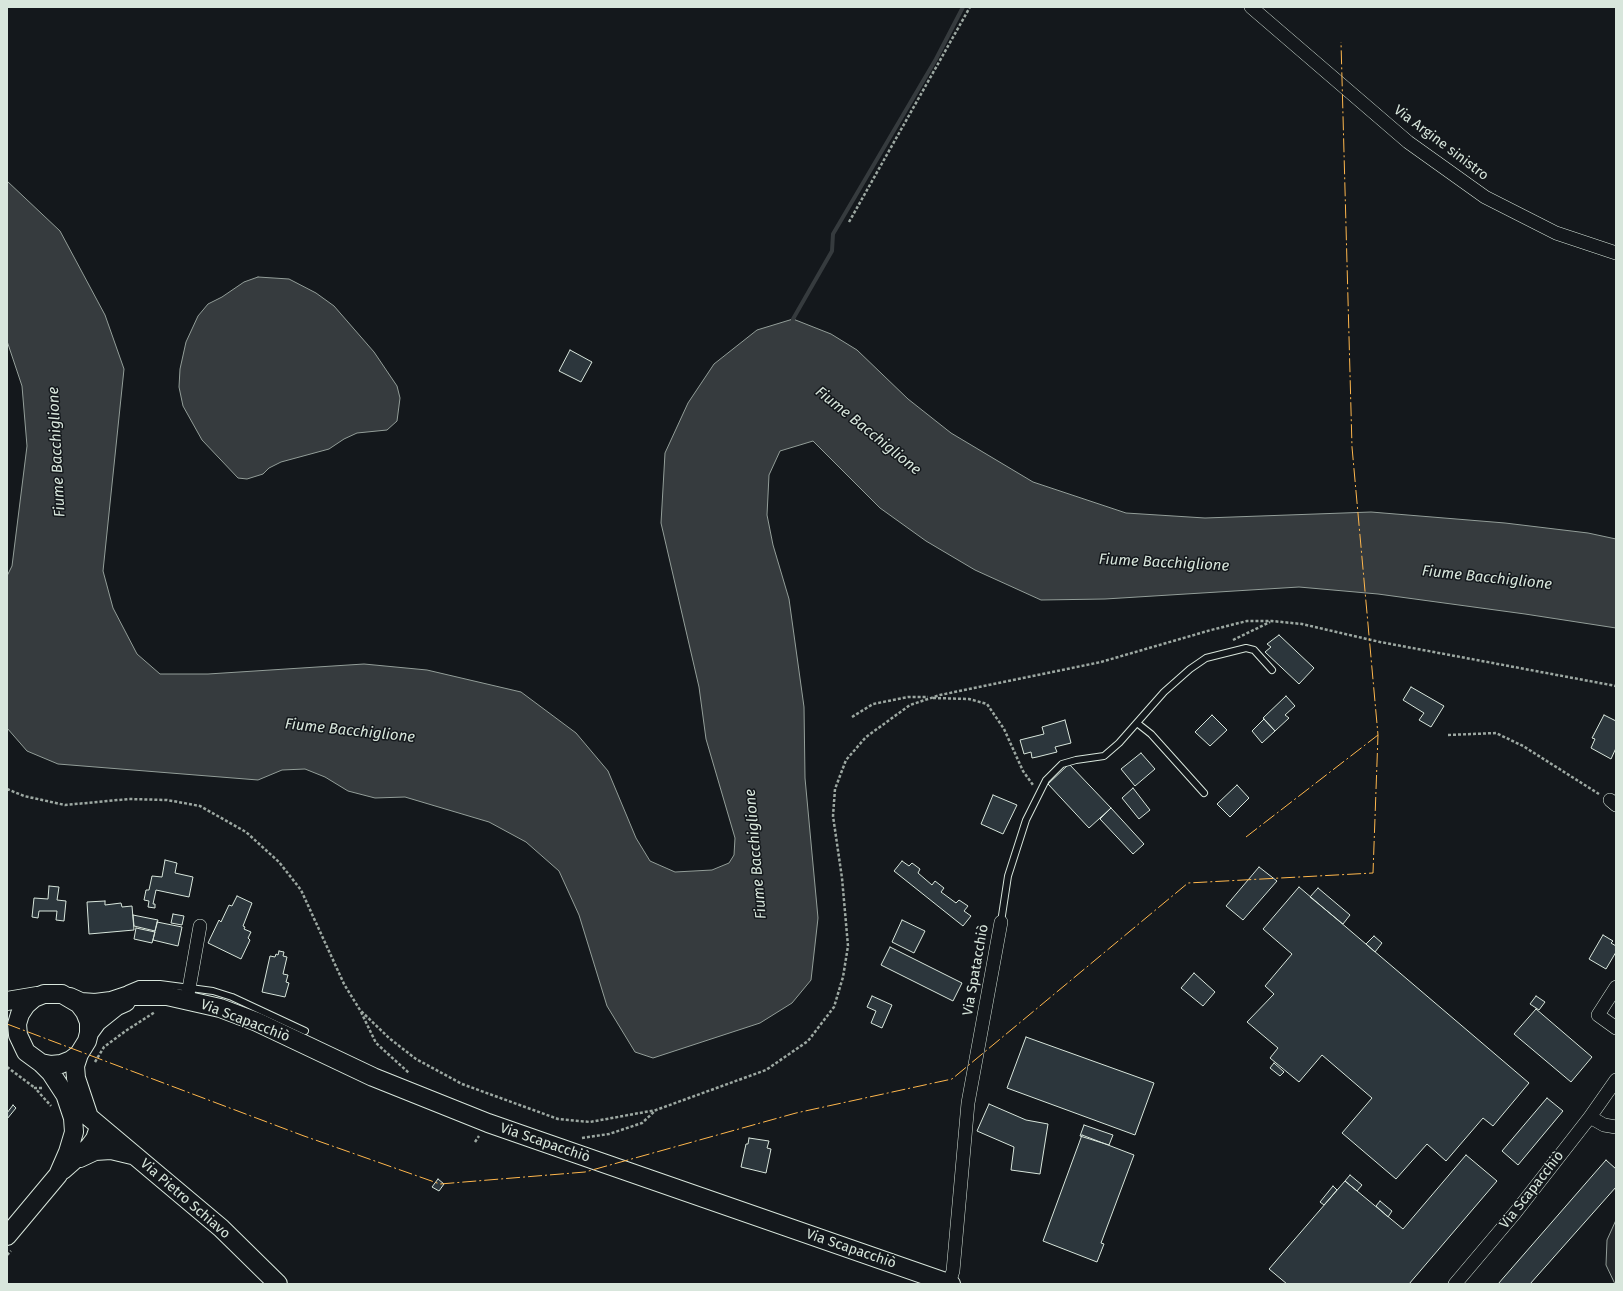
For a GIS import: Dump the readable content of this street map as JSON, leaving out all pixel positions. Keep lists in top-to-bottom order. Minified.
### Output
{"streets":{"street":["Via Argine sinistro","Via Spatacchiò","Via Scapacchiò","Via Pietro Schiavo"]},"crossings":[["Via Spatacchiò","Via Scapacchiò"],["Via Scapacchiò","Via Pietro Schiavo"]],"water":["Fiume Bacchiglione"]}
